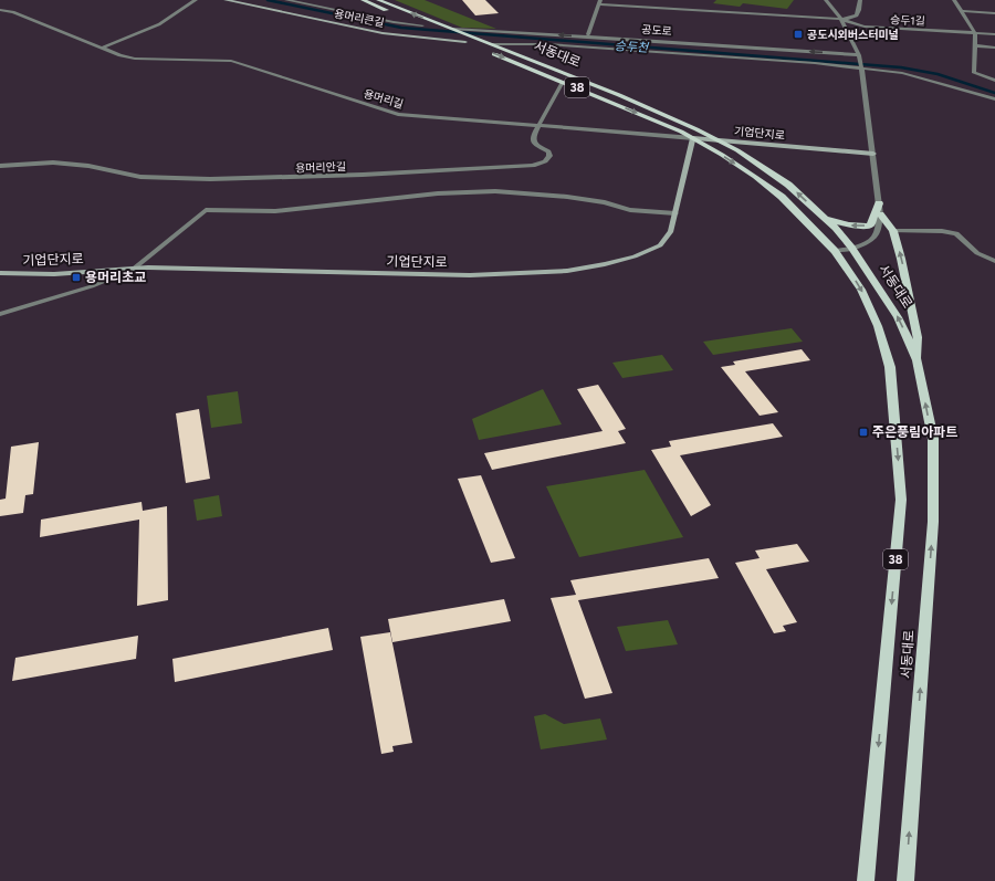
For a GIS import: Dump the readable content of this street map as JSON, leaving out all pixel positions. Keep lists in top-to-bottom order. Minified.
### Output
{"streets":{"main road":["서동대로","38"],"street":["용머리큰길","승두1길","공도로","용머리길","기업단지로","용머리안길"]},"crossings":[["용머리큰길","서동대로"],["승두1길","공도로"],["공도로","서동대로"],["서동대로","용머리길"],["서동대로","기업단지로"],["서동대로","용머리안길"],["용머리길","기업단지로"],["용머리길","용머리안길"]],"water":["승두천"],"places":{"transit":["공도시외버스터미널","용머리초교","주은풍림아파트"]}}
